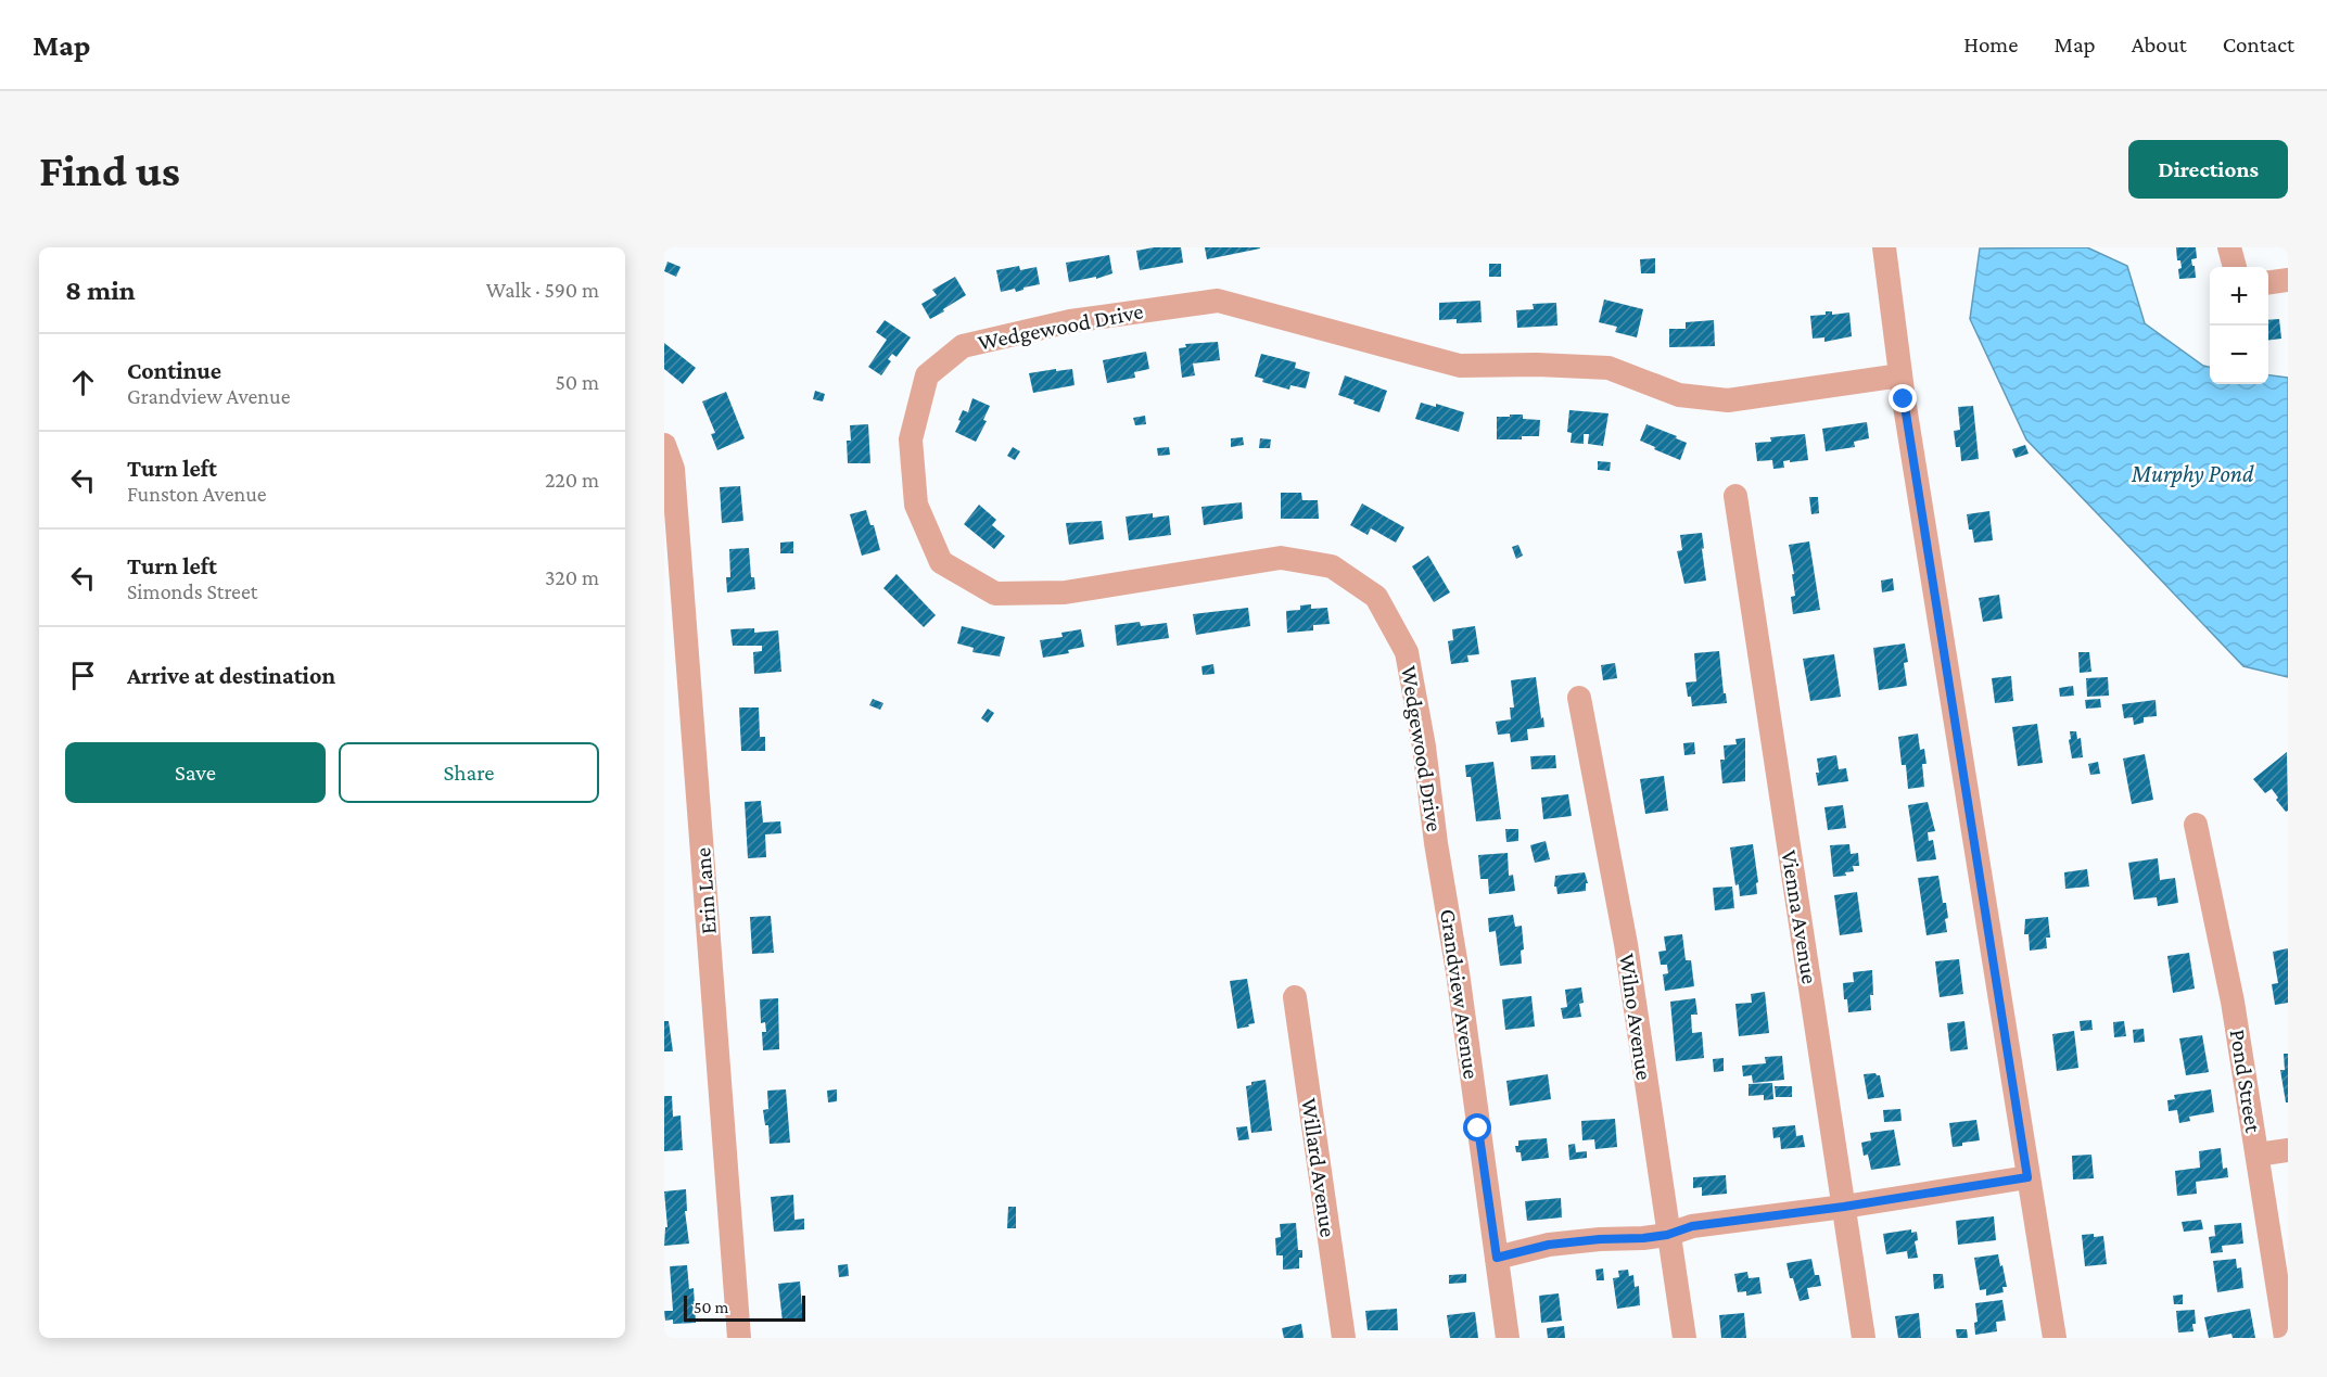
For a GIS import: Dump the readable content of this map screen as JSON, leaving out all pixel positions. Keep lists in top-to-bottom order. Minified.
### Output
{"streets":{"street":["Wedgewood Drive","Erin Lane","Vienna Avenue","Grandview Avenue","Wilno Avenue","Pond Street","Willard Avenue"]},"crossings":[["Wedgewood Drive","Grandview Avenue"]],"water":["Murphy Pond"],"scale_bar":"50 m","page":{"header":"Map","nav":["Home","Map","About","Contact"],"buttons":["Directions",["Save","Share"]],"title":"Find us","heading":["8 min","Walk · 590 m"],"map_buttons":["+","−"],"list":[["Continue","Grandview Avenue","50 m"],["Turn left","Funston Avenue","220 m"],["Turn left","Simonds Street","320 m"],"Arrive at destination"],"scale":"50 m"}}
